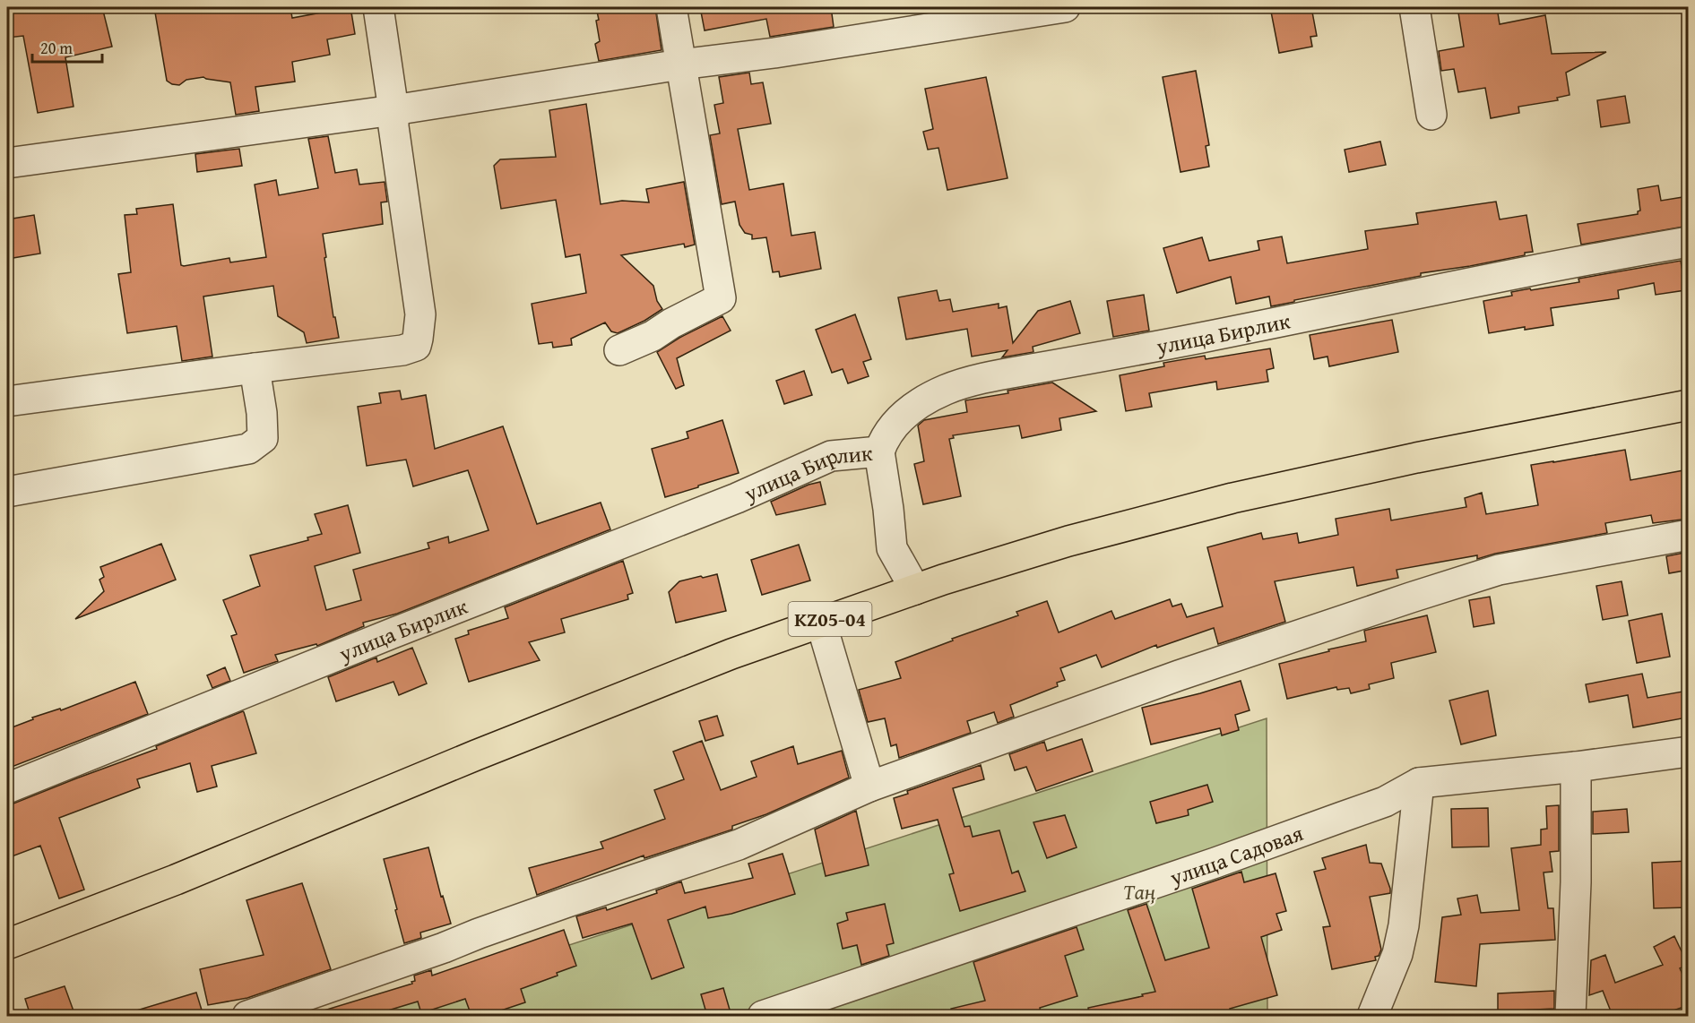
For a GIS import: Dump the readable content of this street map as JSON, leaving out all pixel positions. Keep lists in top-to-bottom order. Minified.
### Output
{"streets":{"main road":["KZ05-04"],"street":["улица Бирлик","улица Садовая"]},"parks":["Таң"],"scale_bar":"20 m"}
